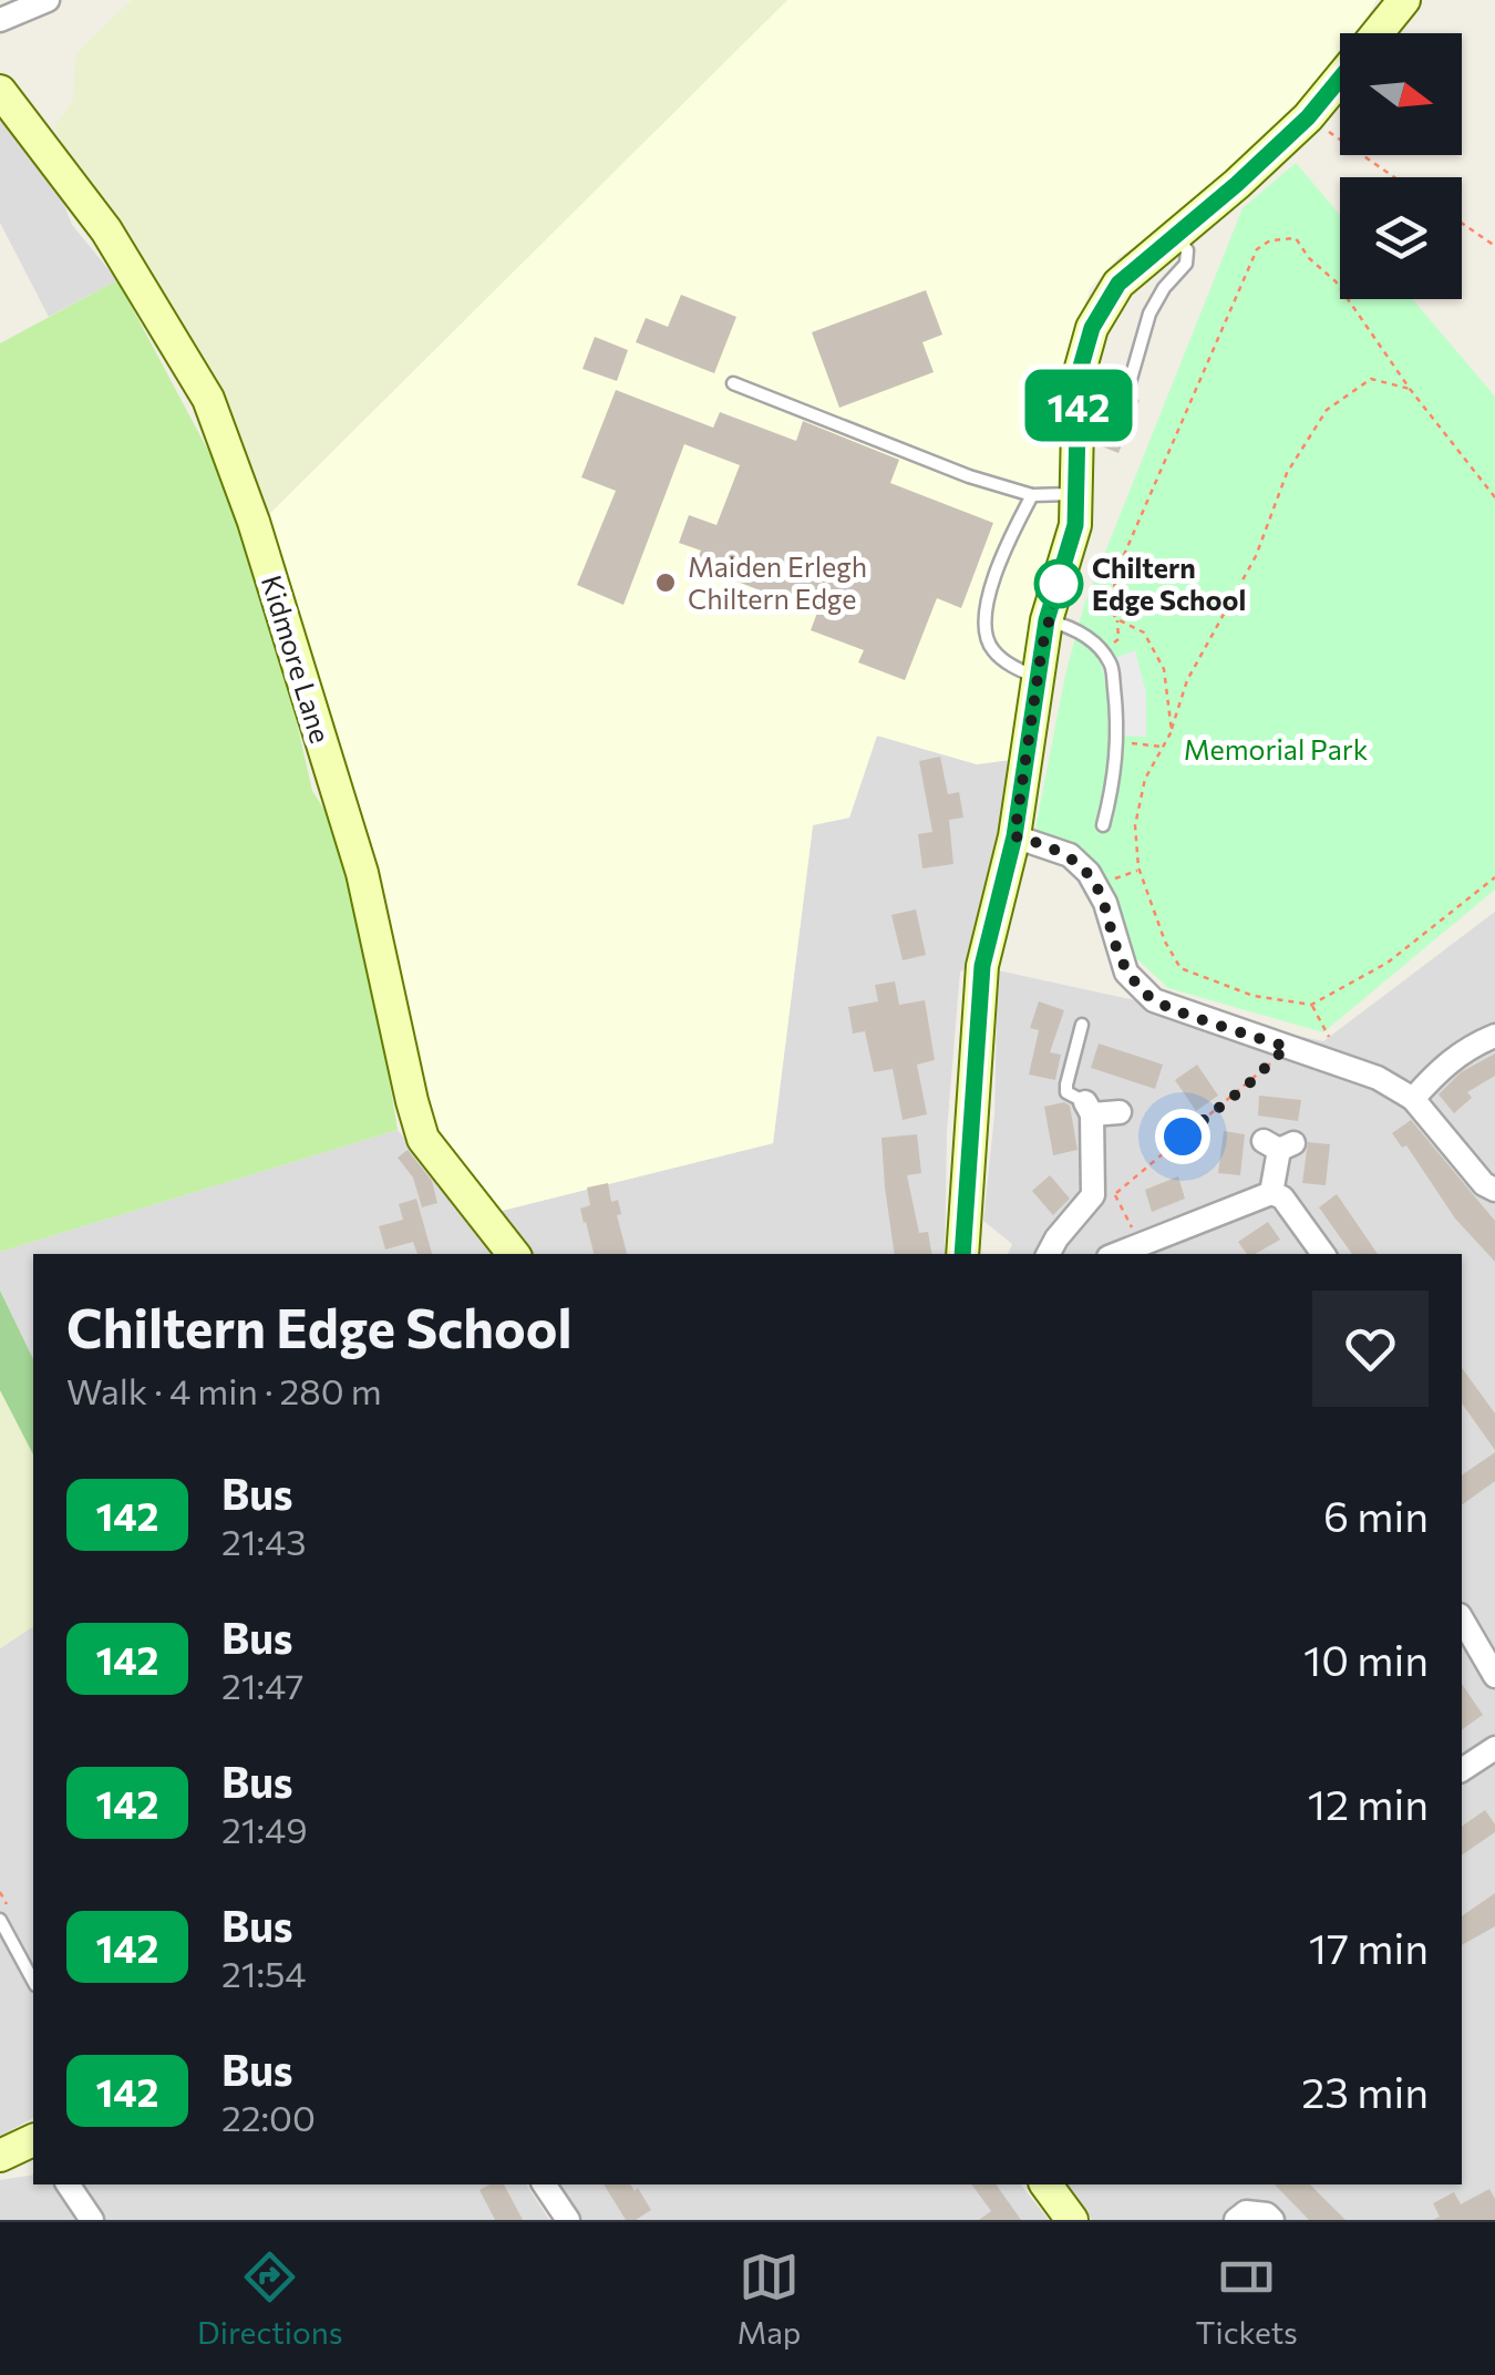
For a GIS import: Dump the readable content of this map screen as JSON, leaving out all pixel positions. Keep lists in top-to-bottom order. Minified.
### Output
{"streets":{"street":["Kidmore Lane"]},"parks":["Memorial Park"],"places":["Maiden Erlegh Chiltern Edge","Chiltern Edge School"],"lines":["bus line 142"],"north":"right","page":{"on_map":"142","heading":["Chiltern Edge School","Walk · 4 min · 280 m"],"list":[{"mark":"142","name":"Bus","note":"21:43","value":"6 min"},{"mark":"142","name":"Bus","note":"21:47","value":"10 min"},{"mark":"142","name":"Bus","note":"21:49","value":"12 min"},{"mark":"142","name":"Bus","note":"21:54","value":"17 min"},{"mark":"142","name":"Bus","note":"22:00","value":"23 min"}],"tabs":["Directions","Map","Tickets"]}}
